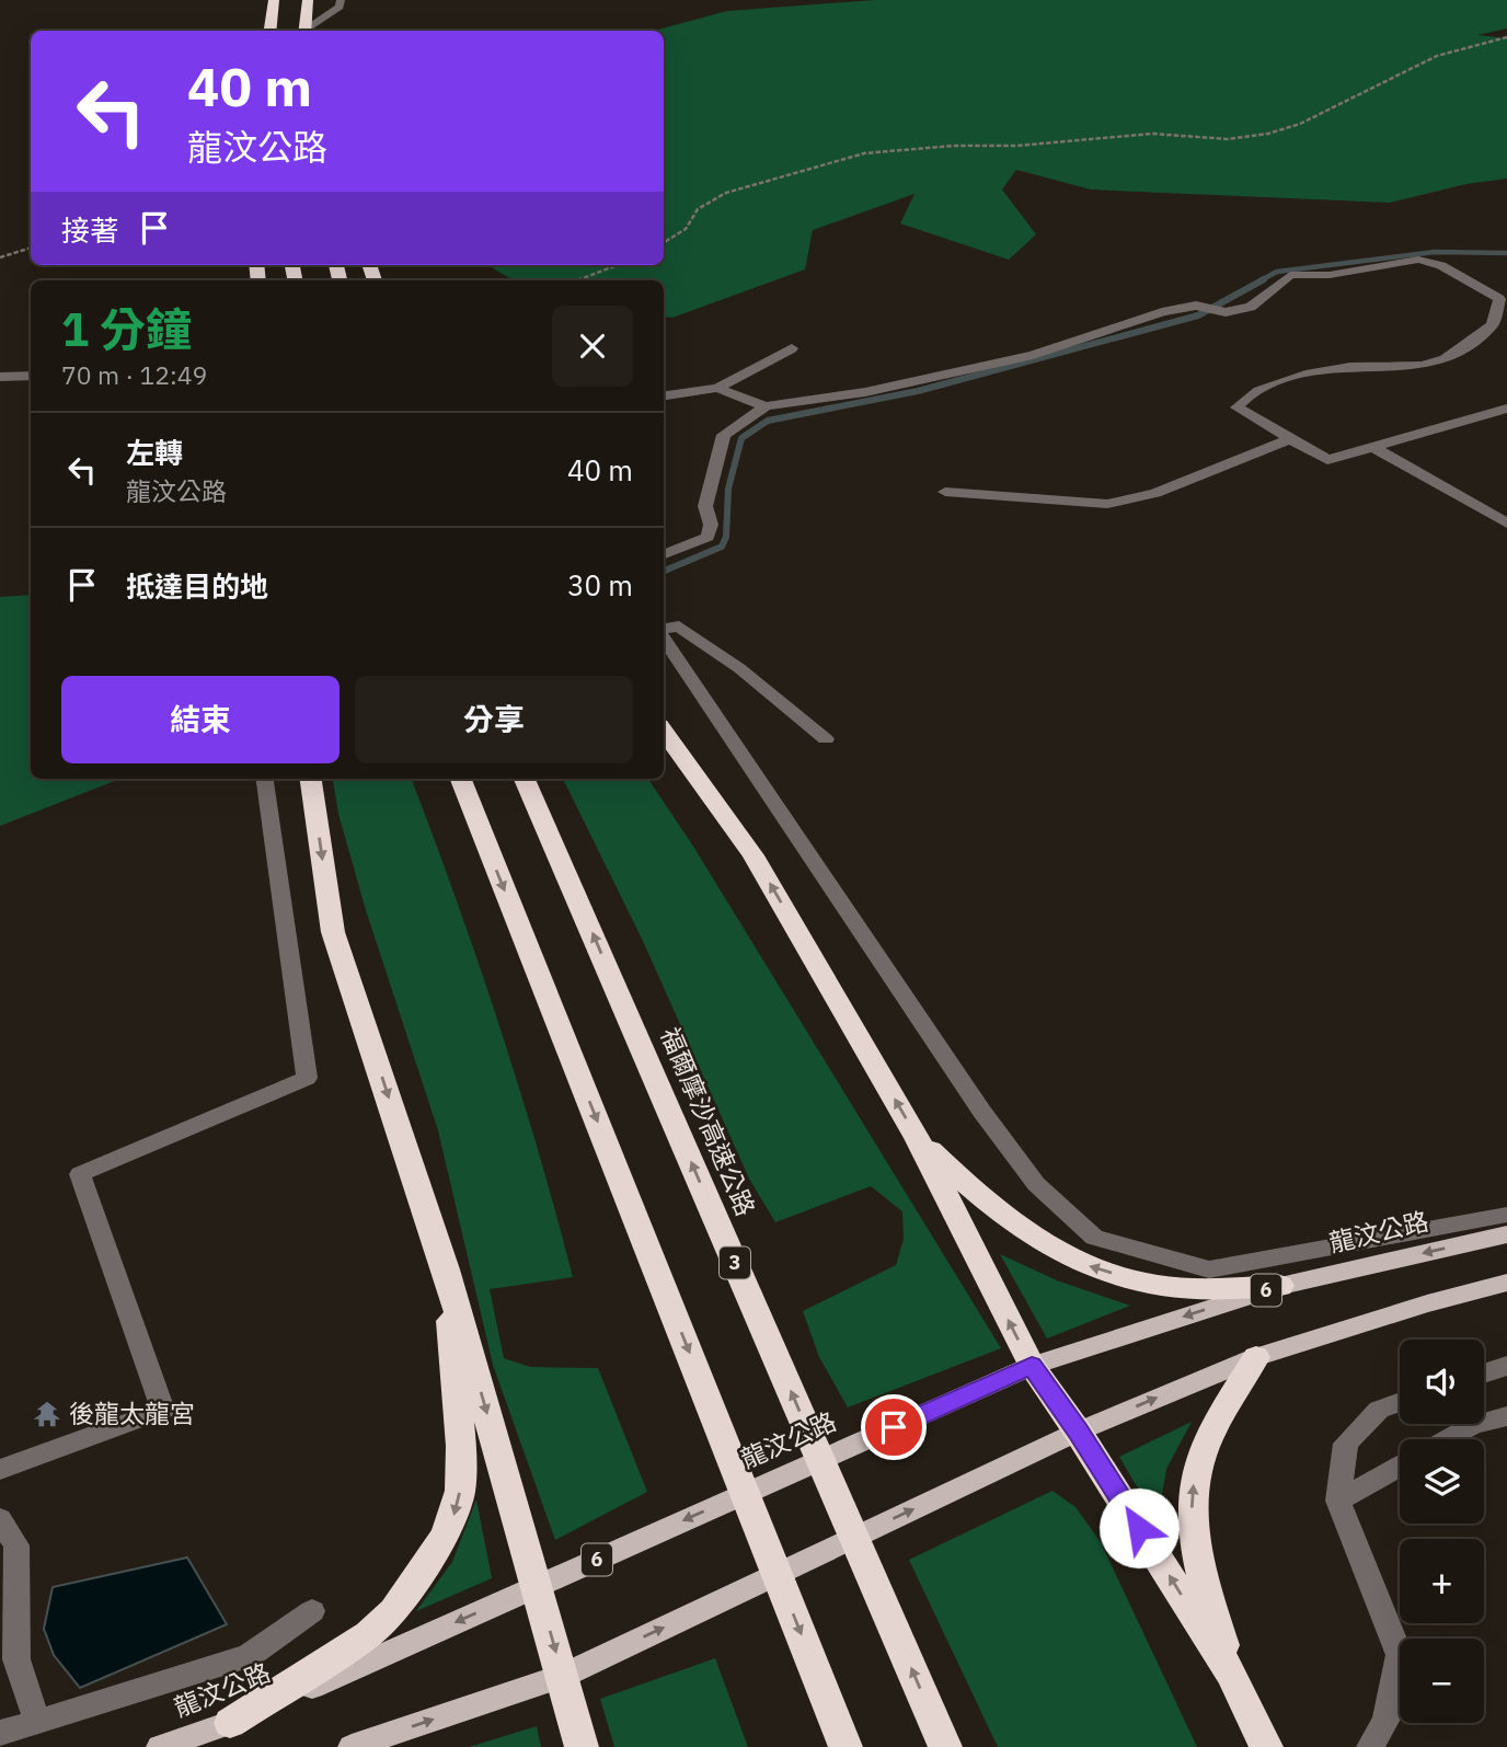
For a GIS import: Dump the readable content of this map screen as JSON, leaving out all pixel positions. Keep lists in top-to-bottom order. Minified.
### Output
{"streets":{"highway":["福爾摩沙高速公路","3"],"main road":["龍汶公路","6"]},"places":{"temple":["後龍太龍宮"]},"page":{"turn":["40 m","龍汶公路"],"then":"接著","heading":["1 分鐘","70 m · 12:49"],"list":[{"name":"左轉","note":"龍汶公路","value":"40 m"},{"name":"抵達目的地","value":"30 m"}],"buttons":["結束","分享"],"map_buttons":["+","−"]}}
